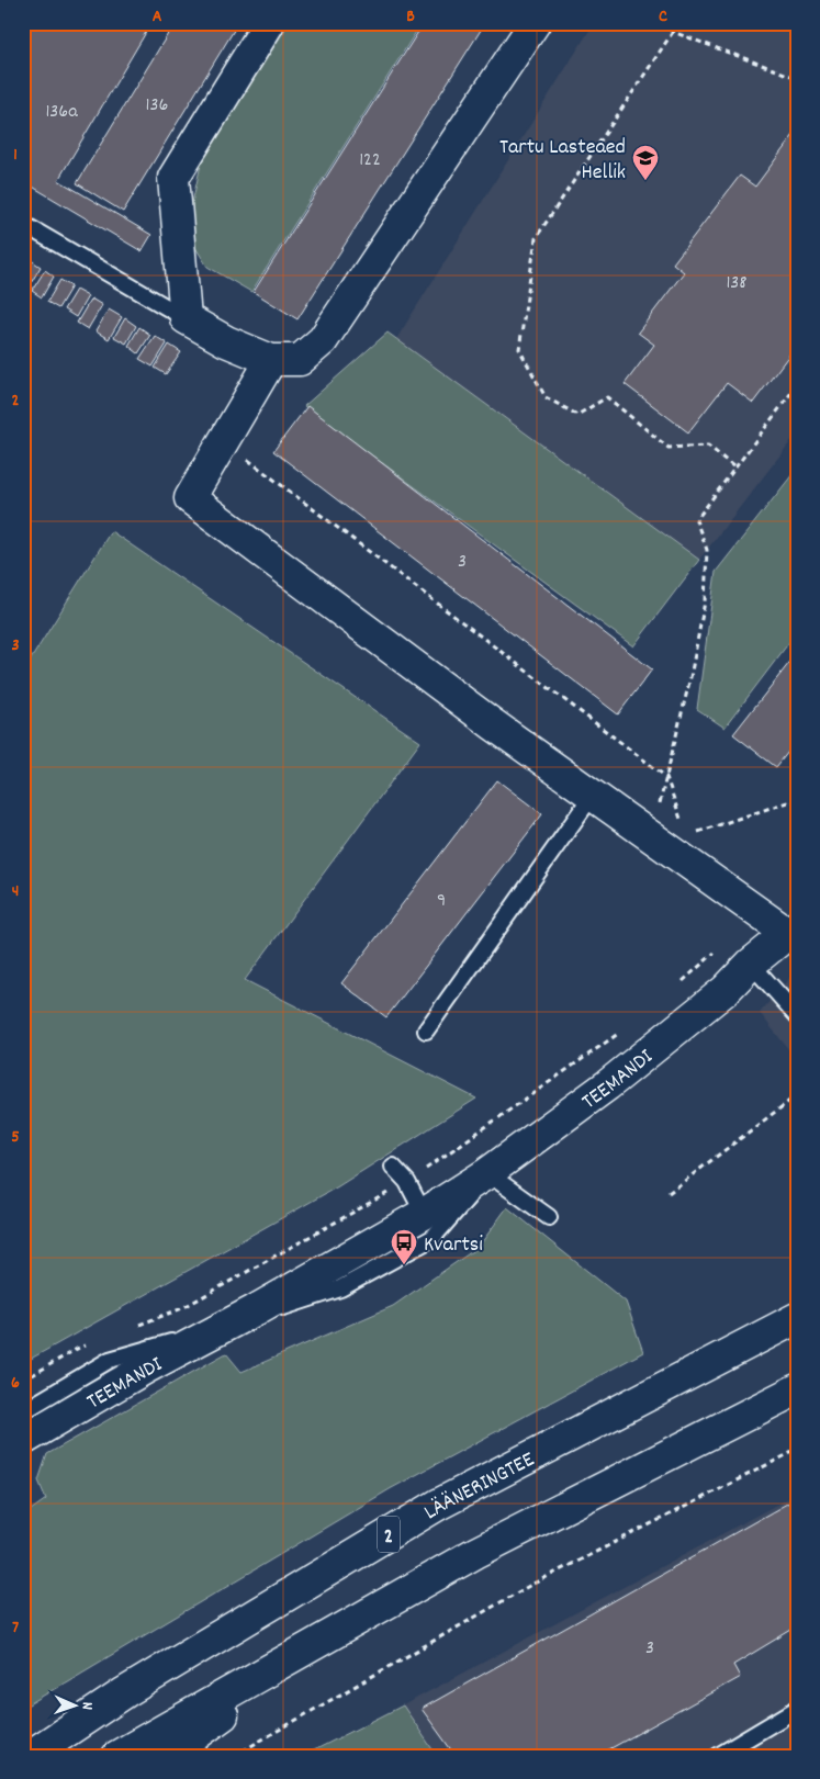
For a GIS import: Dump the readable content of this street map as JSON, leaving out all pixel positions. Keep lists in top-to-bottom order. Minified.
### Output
{"streets":{"main road":["TEEMANDI","LÄÄNERINGTEE","2"]},"places":{"school or university":["Tartu Lasteaed Hellik"],"bus stop":["Kvartsi"]},"house_numbers":["136","136a","122","138","3","9","3"],"north":"right","grid":{"columns":["A","B","C"],"rows":["1","2","3","4","5","6","7"]}}
